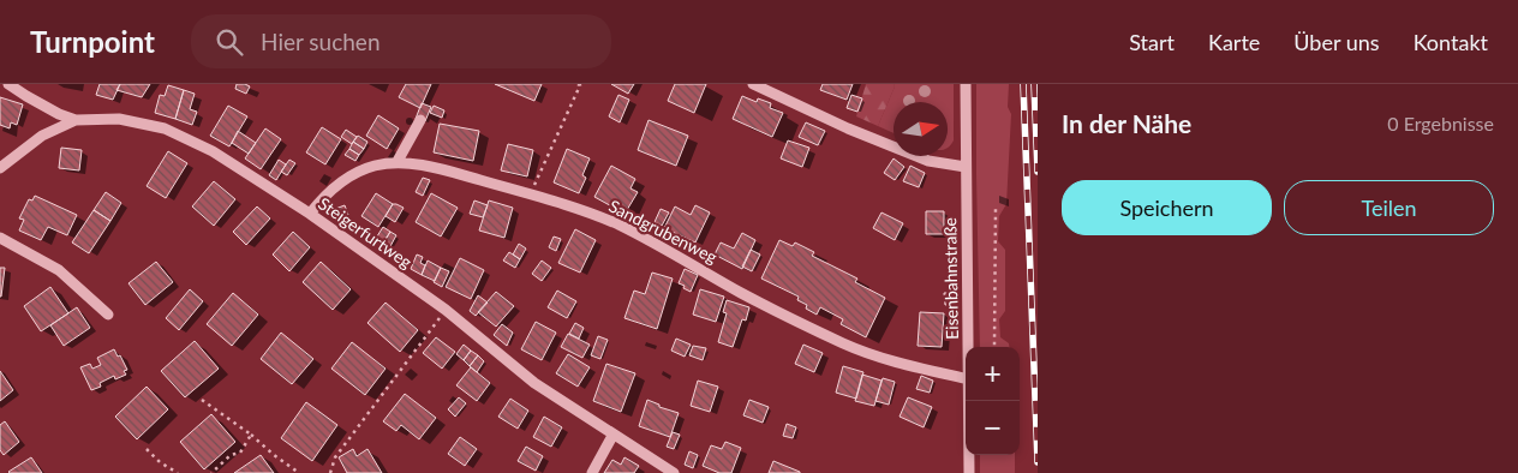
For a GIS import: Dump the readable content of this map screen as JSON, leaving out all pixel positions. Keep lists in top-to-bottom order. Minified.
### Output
{"streets":{"street":["Sandgrubenweg","Steigerfurtweg","Eisenbahnstraße"]},"crossings":[["Sandgrubenweg","Steigerfurtweg"]],"north":"right","page":{"header":"Turnpoint","search":"Hier suchen","nav":["Start","Karte","Über uns","Kontakt"],"heading":["In der Nähe","0 Ergebnisse"],"buttons":["Speichern","Teilen"],"map_buttons":["+","−"]}}
